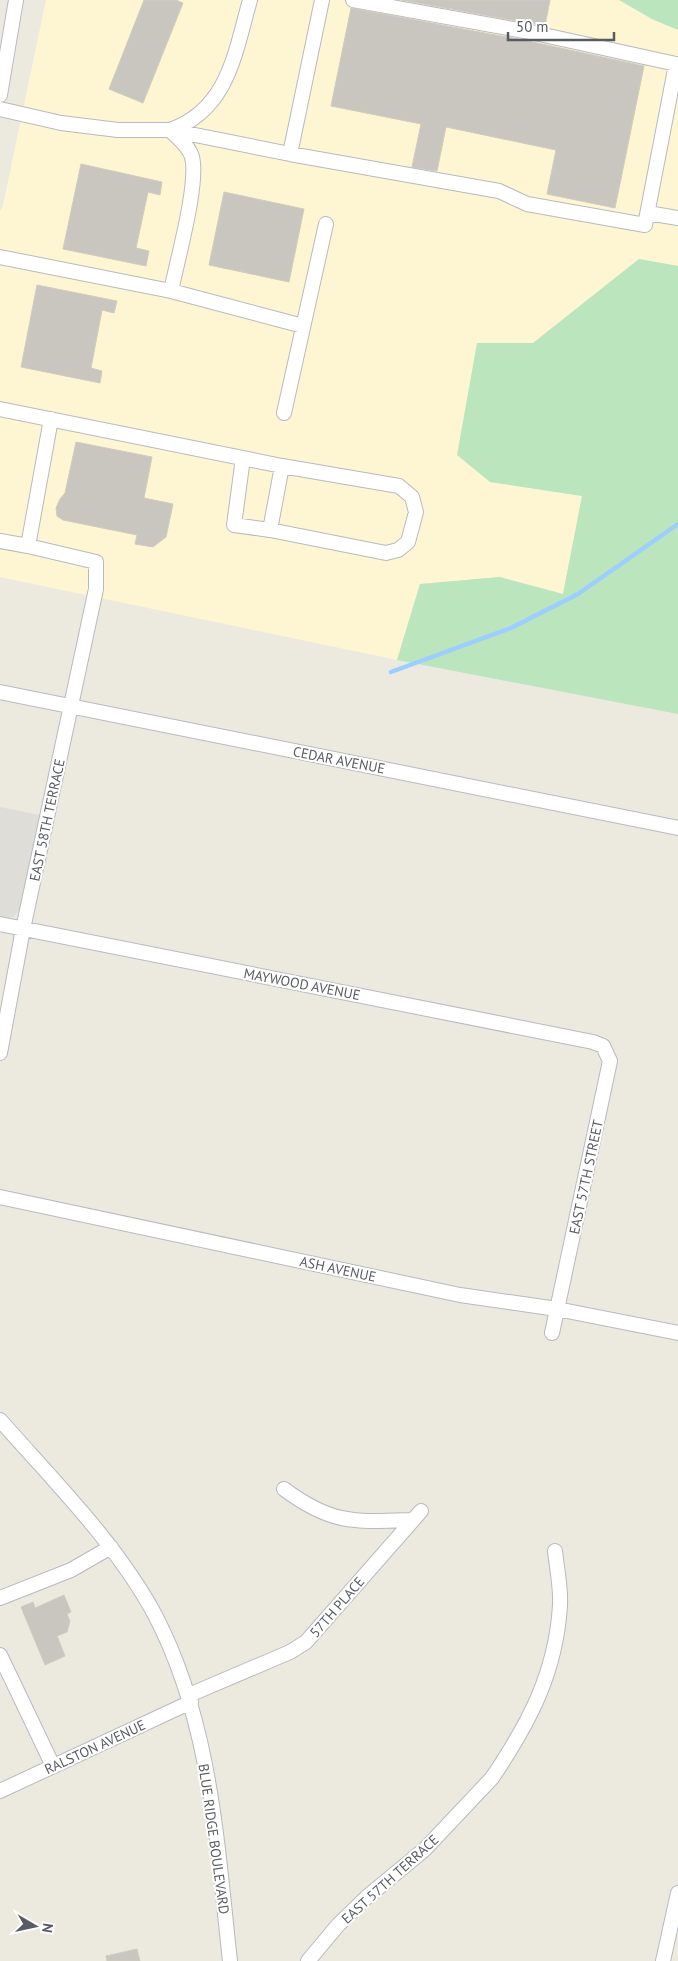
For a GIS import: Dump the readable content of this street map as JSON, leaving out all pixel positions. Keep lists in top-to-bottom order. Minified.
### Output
{"streets":{"street":["CEDAR AVENUE","EAST 58TH TERRACE","MAYWOOD AVENUE","EAST 57TH STREET","ASH AVENUE","57TH PLACE","RALSTON AVENUE","BLUE RIDGE BOULEVARD","EAST 57TH TERRACE"]},"crossings":[["CEDAR AVENUE","EAST 58TH TERRACE"],["EAST 58TH TERRACE","MAYWOOD AVENUE"],["MAYWOOD AVENUE","EAST 57TH STREET"],["EAST 57TH STREET","ASH AVENUE"],["57TH PLACE","RALSTON AVENUE"],["57TH PLACE","BLUE RIDGE BOULEVARD"],["RALSTON AVENUE","BLUE RIDGE BOULEVARD"]],"scale_bar":"50 m","north":"right"}
